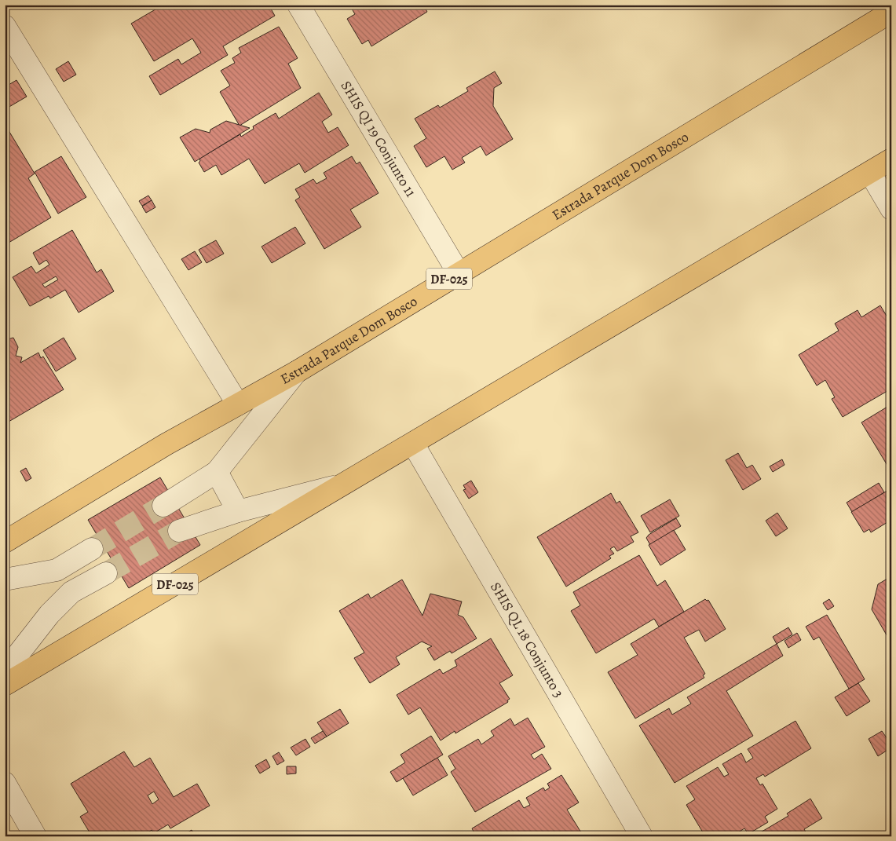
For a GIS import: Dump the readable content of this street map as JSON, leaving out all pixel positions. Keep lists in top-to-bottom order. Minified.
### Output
{"streets":{"main road":["Estrada Parque Dom Bosco","DF-025"],"street":["SHIS QI 19 Conjunto 11","SHIS QL 18 Conjunto 3"]},"crossings":[["SHIS QI 19 Conjunto 11","Estrada Parque Dom Bosco"],["DF-025","SHIS QL 18 Conjunto 3"]]}
